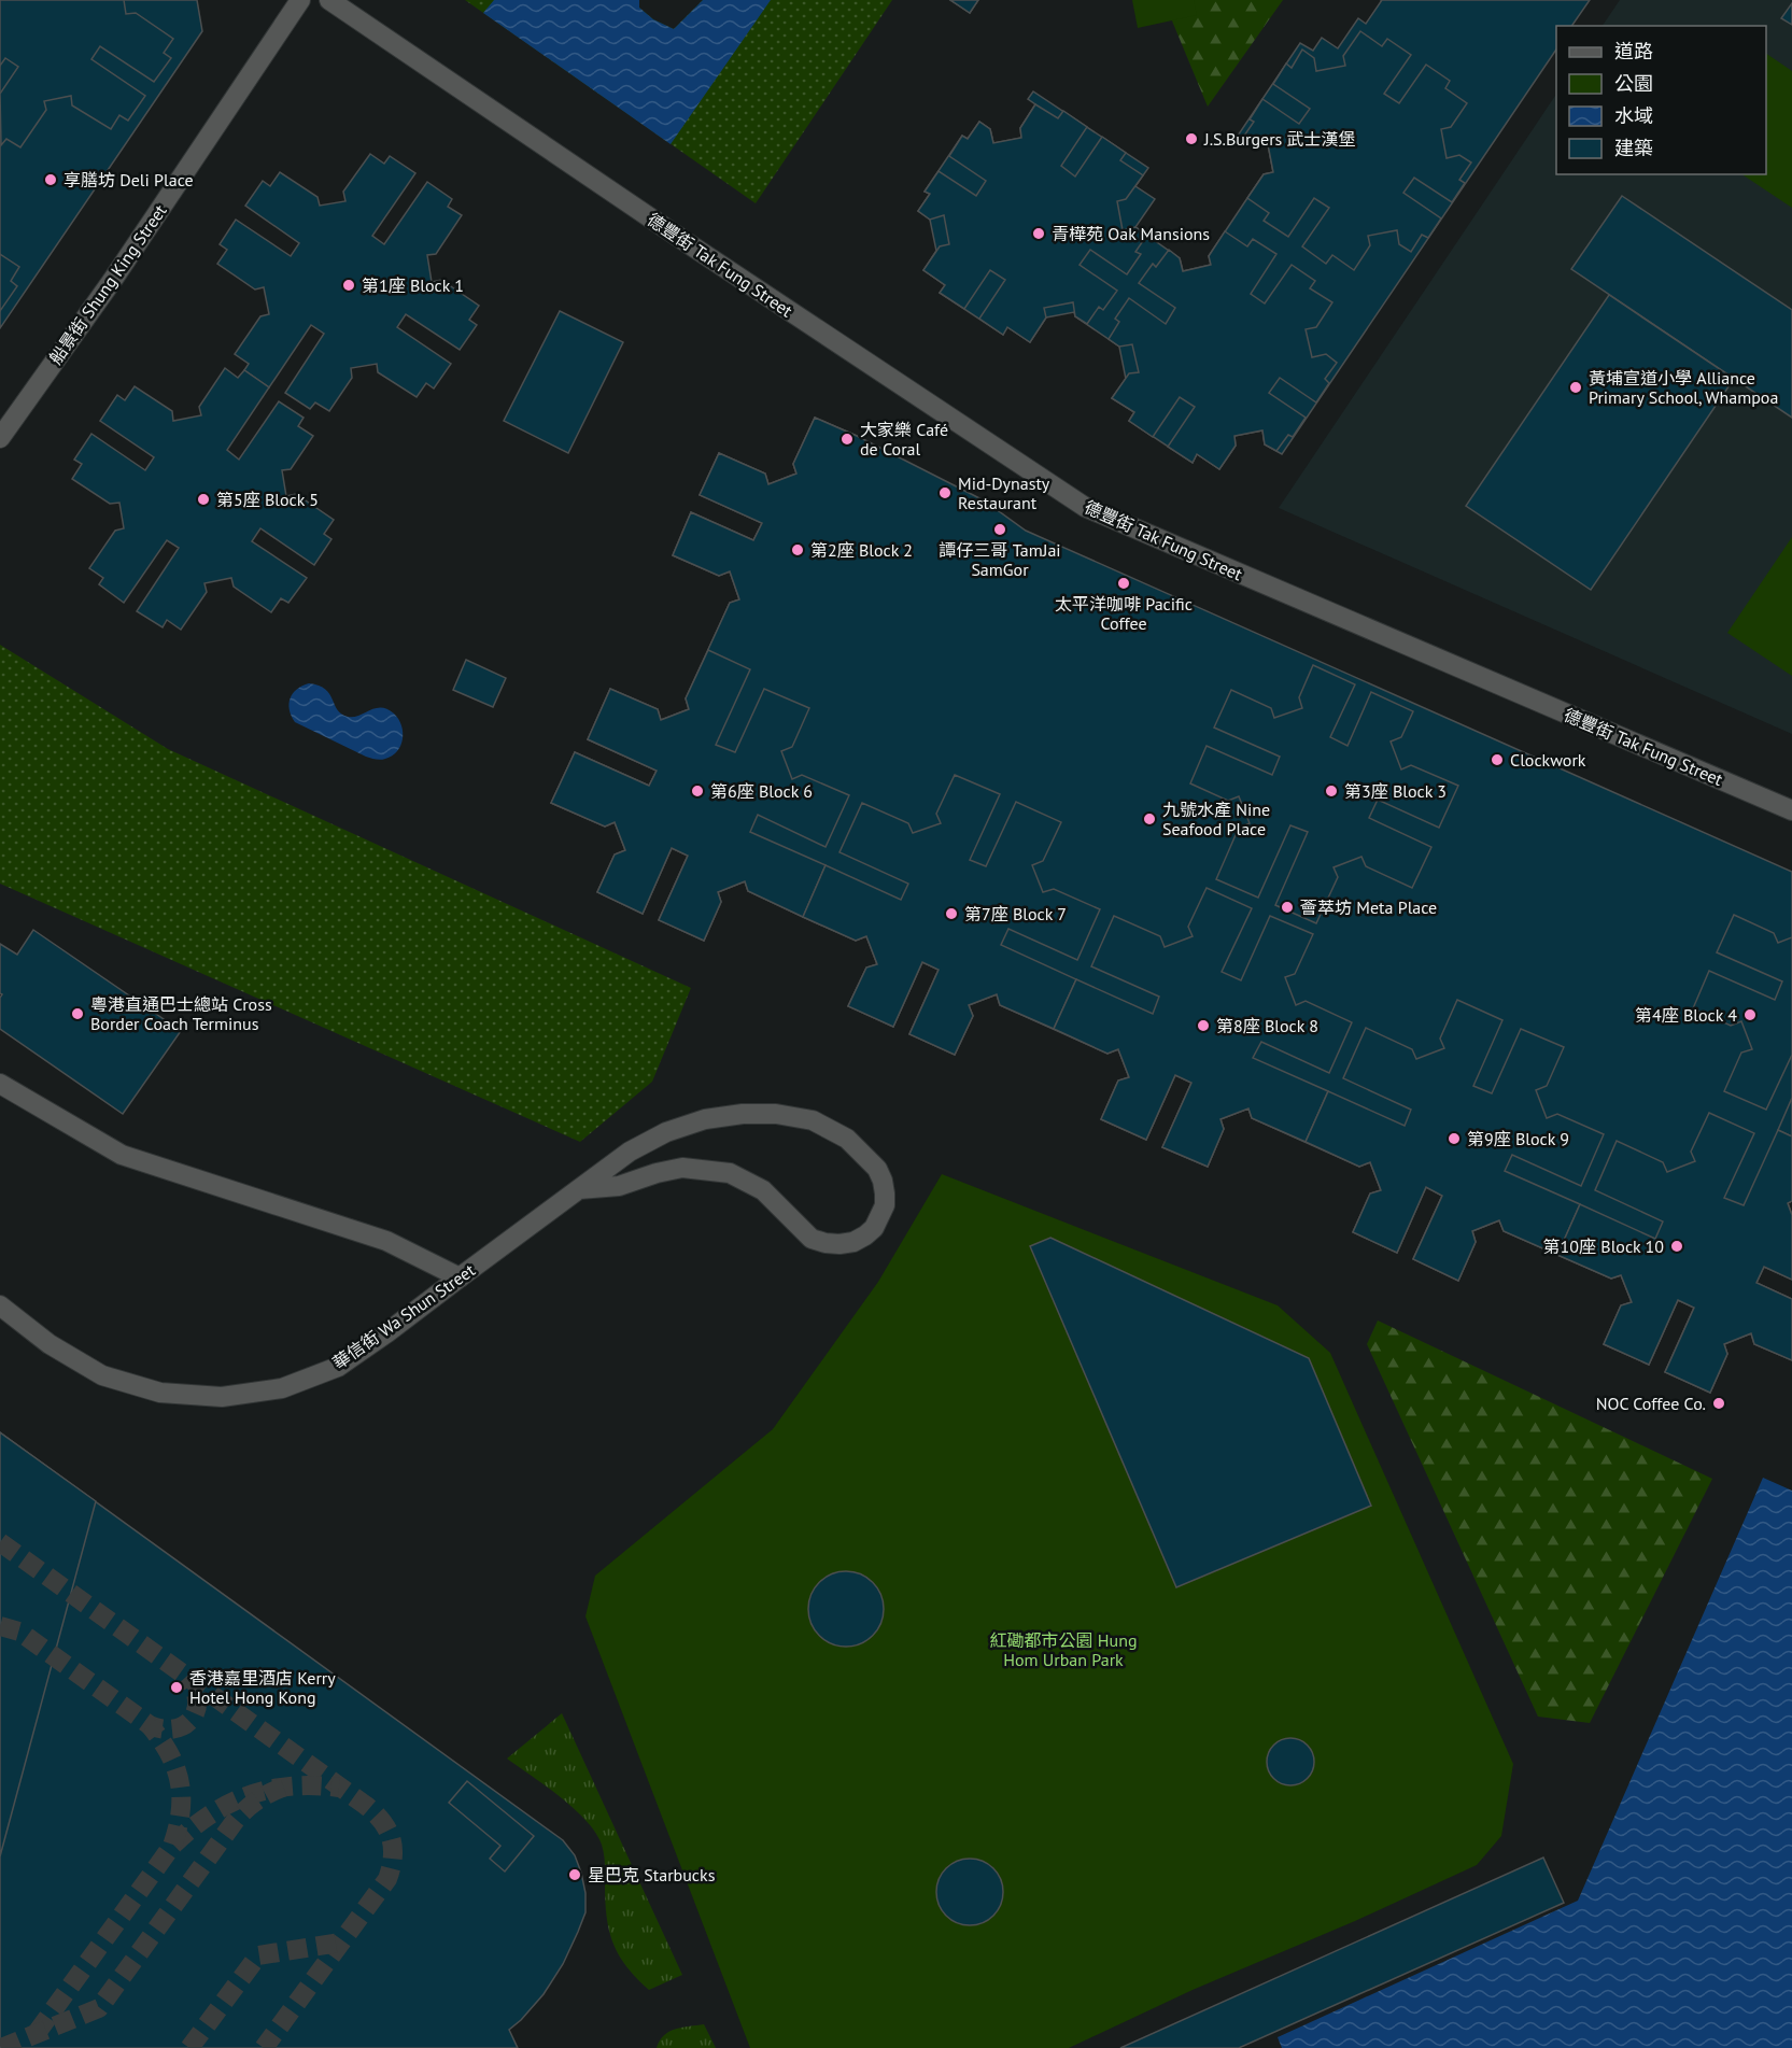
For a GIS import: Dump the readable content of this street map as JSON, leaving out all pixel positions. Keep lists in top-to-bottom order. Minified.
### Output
{"streets":{"street":["德豐街 Tak Fung Street","船景街 Shung King Street","華信街 Wa Shun Street"]},"parks":["紅磡都市公園 Hung Hom Urban Park"],"places":["J.S.Burgers 武士漢堡","享膳坊 Deli Place","青樺苑 Oak Mansions","第1座 Block 1","黃埔宣道小學 Alliance Primary School, Whampoa","大家樂 Café de Coral","Mid-Dynasty Restaurant","第5座 Block 5","譚仔三哥 TamJai SamGor","第2座 Block 2","太平洋咖啡 Pacific Coffee","Clockwork","第6座 Block 6","第3座 Block 3","九號水產 Nine Seafood Place","薈萃坊 Meta Place","第7座 Block 7","粵港直通巴士總站 Cross Border Coach Terminus","第4座 Block 4","第8座 Block 8","第9座 Block 9","第10座 Block 10","NOC Coffee Co.","香港嘉里酒店 Kerry Hotel Hong Kong","星巴克 Starbucks"],"legend":["道路","公園","水域","建築"]}
